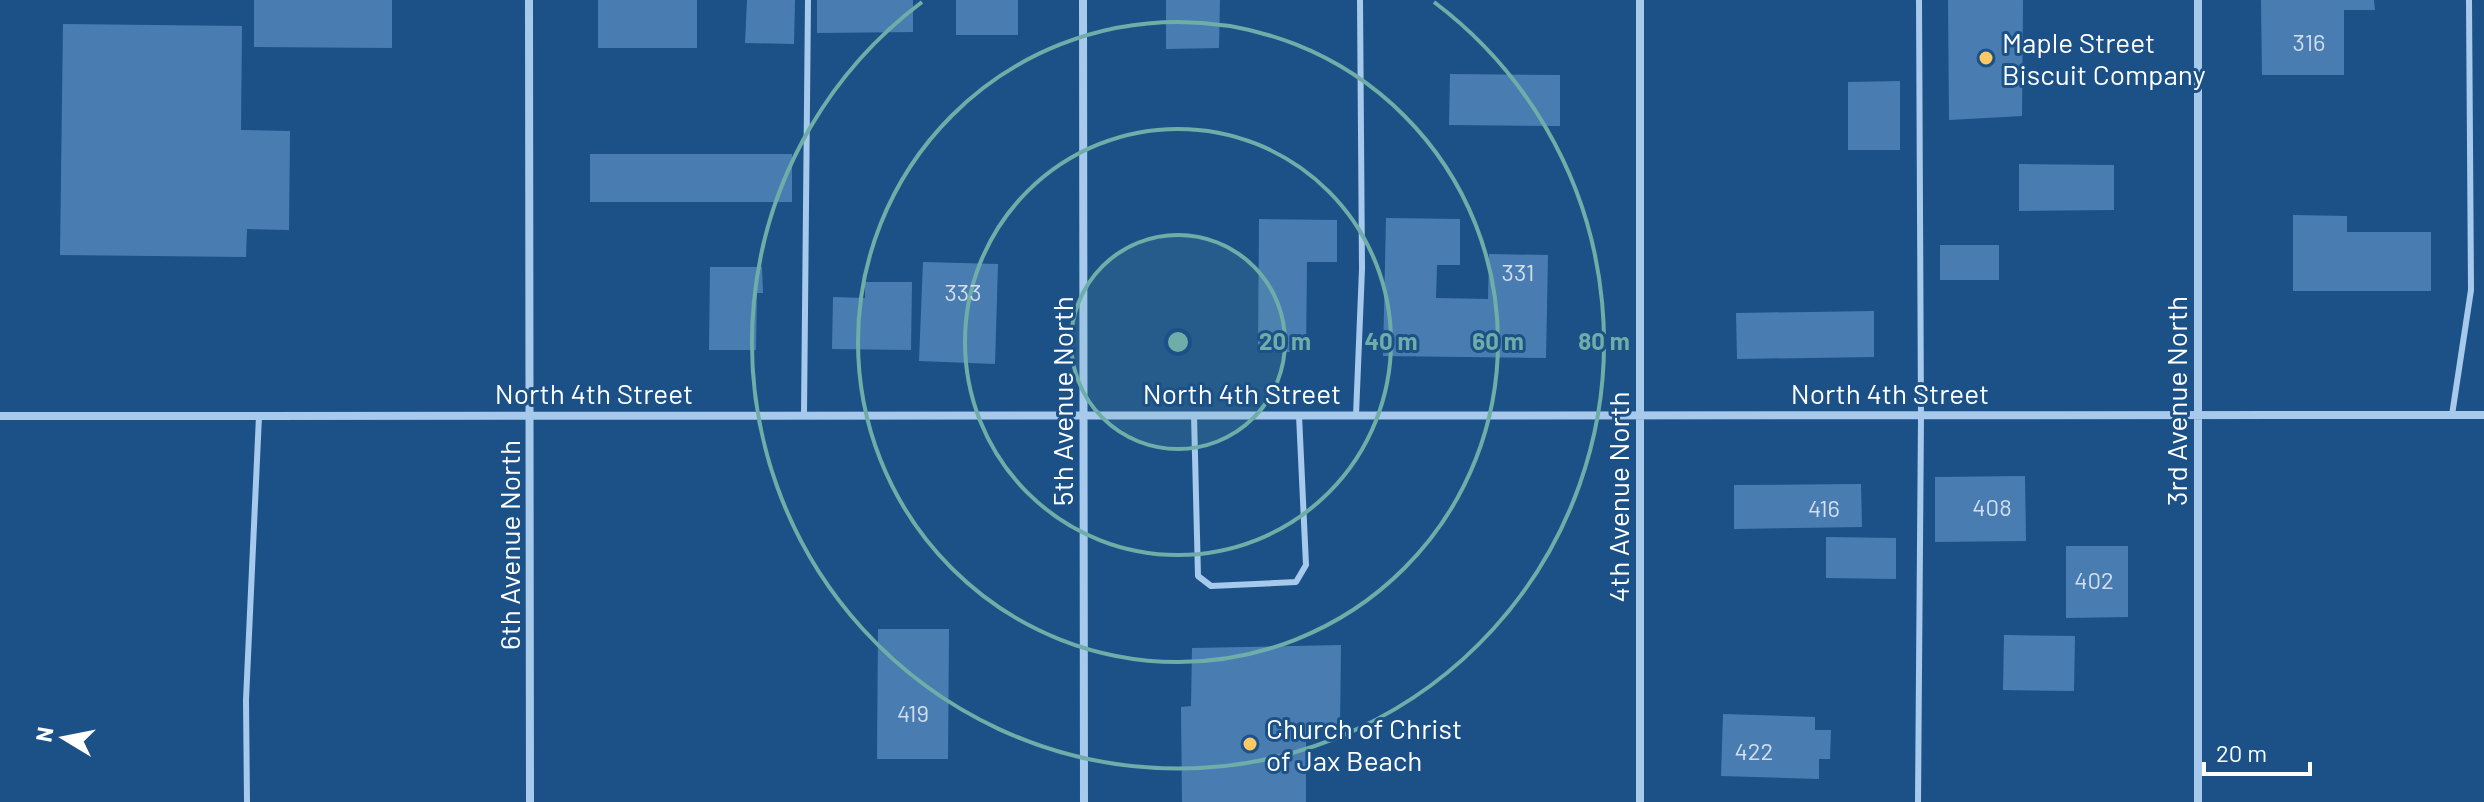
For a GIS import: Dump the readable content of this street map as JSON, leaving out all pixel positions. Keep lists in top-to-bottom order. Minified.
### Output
{"streets":{"street":["North 4th Street","5th Avenue North","3rd Avenue North","4th Avenue North","6th Avenue North"]},"crossings":[["North 4th Street","5th Avenue North"],["North 4th Street","3rd Avenue North"],["North 4th Street","4th Avenue North"],["North 4th Street","6th Avenue North"]],"places":["Maple Street Biscuit Company","Church of Christ of Jax Beach"],"house_numbers":["316","331","333","408","416","402","419","422"],"scale_bar":"20 m","north":"left","rings":["20 m","40 m","60 m","80 m"]}
